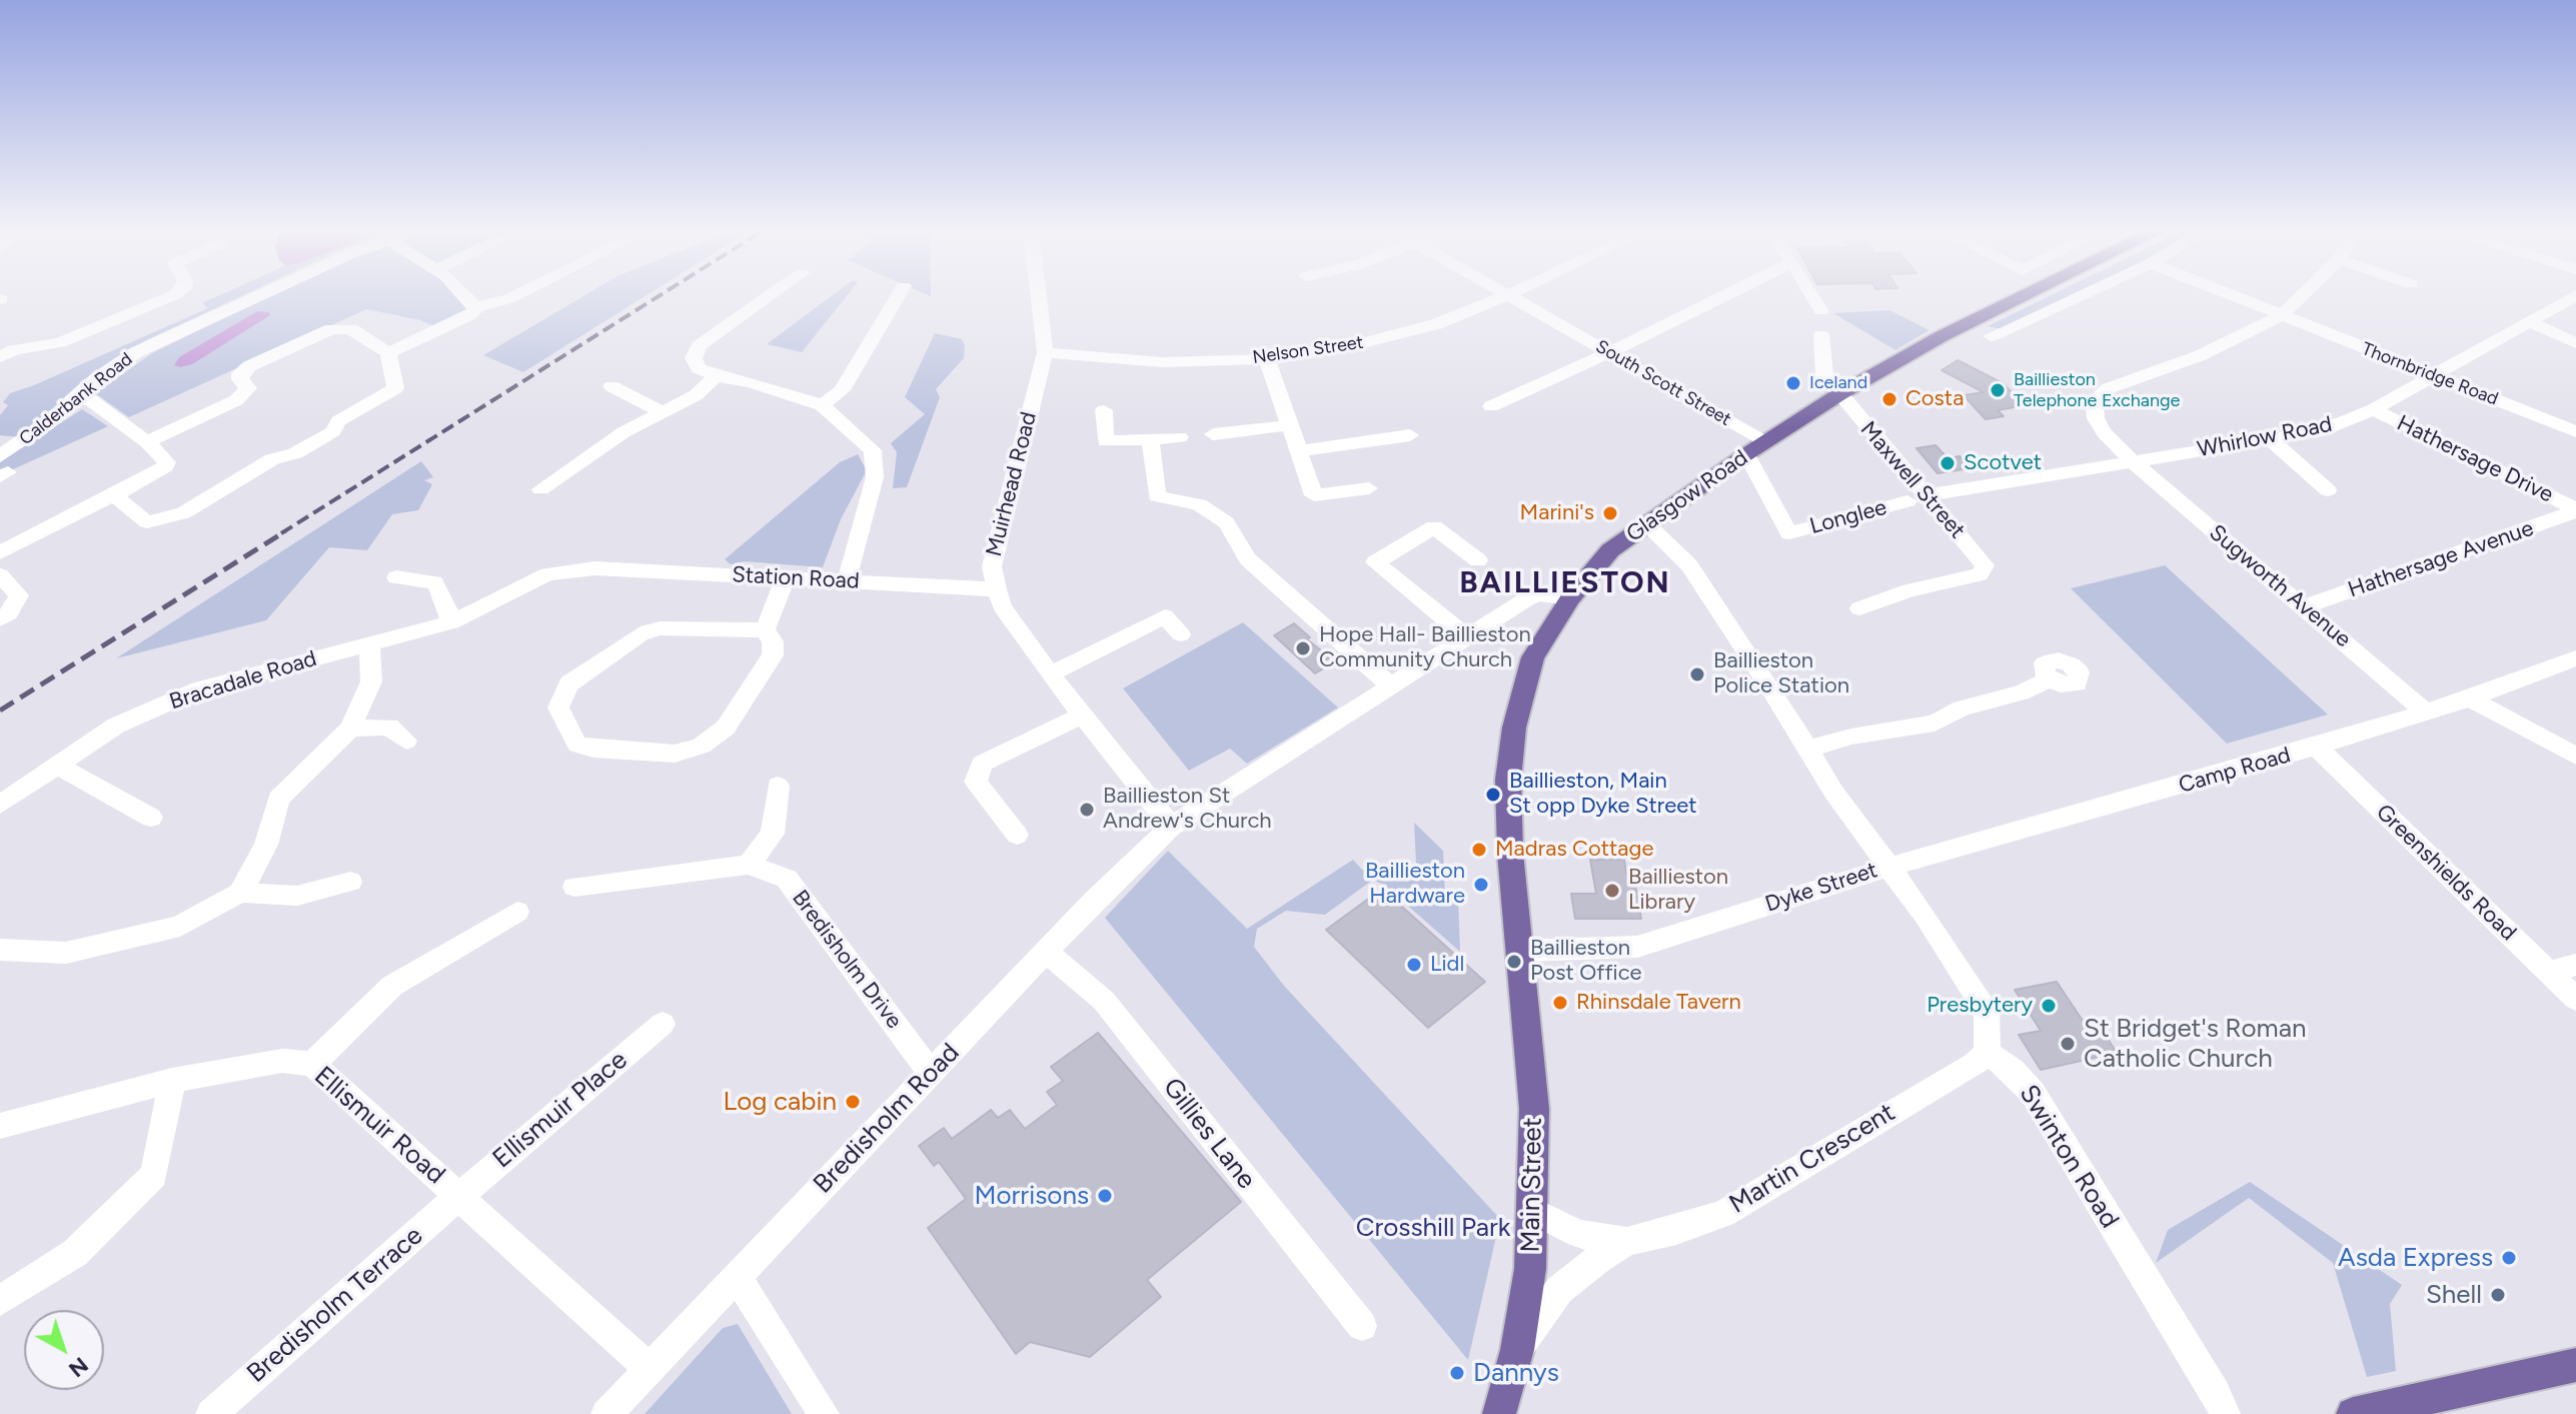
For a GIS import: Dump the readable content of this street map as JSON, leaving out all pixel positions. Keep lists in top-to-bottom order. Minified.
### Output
{"streets":{"main road":["Glasgow Road","Main Street"],"street":["Nelson Street","Thornbridge Road","South Scott Street","Calderbank Road","Whirlow Road","Hathersage Drive","Maxwell Street","Muirhead Road","Longlee","Hathersage Avenue","Station Road","Sugworth Avenue","Bracadale Road","Camp Road","Greenshields Road","Dyke Street","Bredisholm Drive","Ellismuir Place","Bredisholm Road","Ellismuir Road","Gillies Lane","Swinton Road","Martin Crescent","Bredisholm Terrace"]},"crossings":[["Nelson Street","Muirhead Road"],["Thornbridge Road","Whirlow Road"],["Thornbridge Road","Sugworth Avenue"],["South Scott Street","Glasgow Road"],["Whirlow Road","Hathersage Drive"],["Whirlow Road","Maxwell Street"],["Whirlow Road","Longlee"],["Whirlow Road","Sugworth Avenue"],["Hathersage Drive","Hathersage Avenue"],["Maxwell Street","Glasgow Road"],["Maxwell Street","Longlee"],["Muirhead Road","Station Road"],["Muirhead Road","Bredisholm Road"],["Glasgow Road","Longlee"],["Glasgow Road","Dyke Street"],["Glasgow Road","Bredisholm Road"],["Glasgow Road","Main Street"],["Hathersage Avenue","Sugworth Avenue"],["Station Road","Bracadale Road"],["Sugworth Avenue","Camp Road"],["Camp Road","Greenshields Road"],["Camp Road","Dyke Street"],["Bredisholm Drive","Bredisholm Road"],["Ellismuir Place","Ellismuir Road"],["Ellismuir Place","Bredisholm Terrace"],["Bredisholm Road","Ellismuir Road"],["Bredisholm Road","Gillies Lane"],["Ellismuir Road","Bredisholm Terrace"],["Swinton Road","Martin Crescent"],["Martin Crescent","Main Street"]],"districts":["BAILLIESTON"],"parks":["Crosshill Park"],"places":["Iceland","Baillieston Telephone Exchange","Costa","Scotvet","Marini's","Hope Hall- Baillieston Community Church","Baillieston Police Station","Baillieston, Main St opp Dyke Street","Baillieston St Andrew's Church","Madras Cottage","Baillieston Hardware","Baillieston Library","Baillieston Post Office","Lidl","Rhinsdale Tavern","Presbytery","St Bridget's Roman Catholic Church","Log cabin","Morrisons","Asda Express","Shell","Dannys"],"north":"bottom right"}
